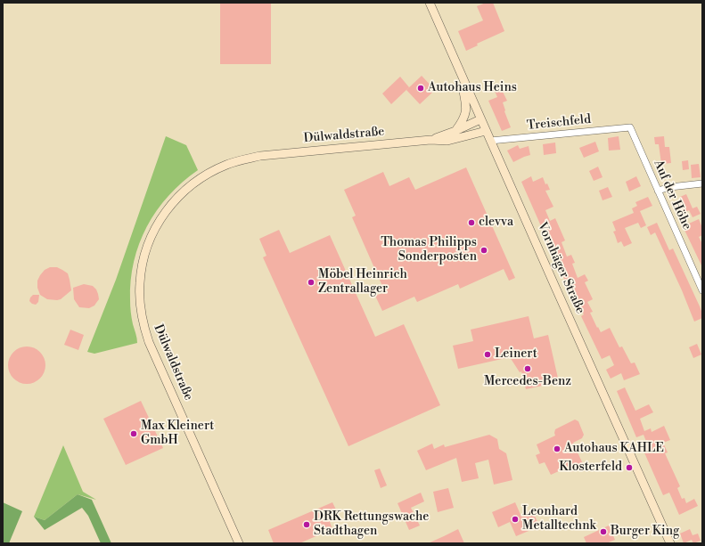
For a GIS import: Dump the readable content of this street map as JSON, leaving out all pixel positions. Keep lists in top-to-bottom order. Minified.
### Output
{"streets":{"street":["Treischfeld","Dülwaldstraße","Auf der Höhe","Vornhäger Straße"]},"crossings":[["Treischfeld","Auf der Höhe"],["Treischfeld","Vornhäger Straße"],["Dülwaldstraße","Vornhäger Straße"]],"places":["Autohaus Heins","clevva","Thomas Philipps Sonderposten","Möbel Heinrich Zentrallager","Leinert","Mercedes-Benz","Max Kleinert GmbH","Autohaus KAHLE","Klosterfeld","Leonhard Metalltechnk","DRK Rettungswache Stadthagen","Burger King"]}
